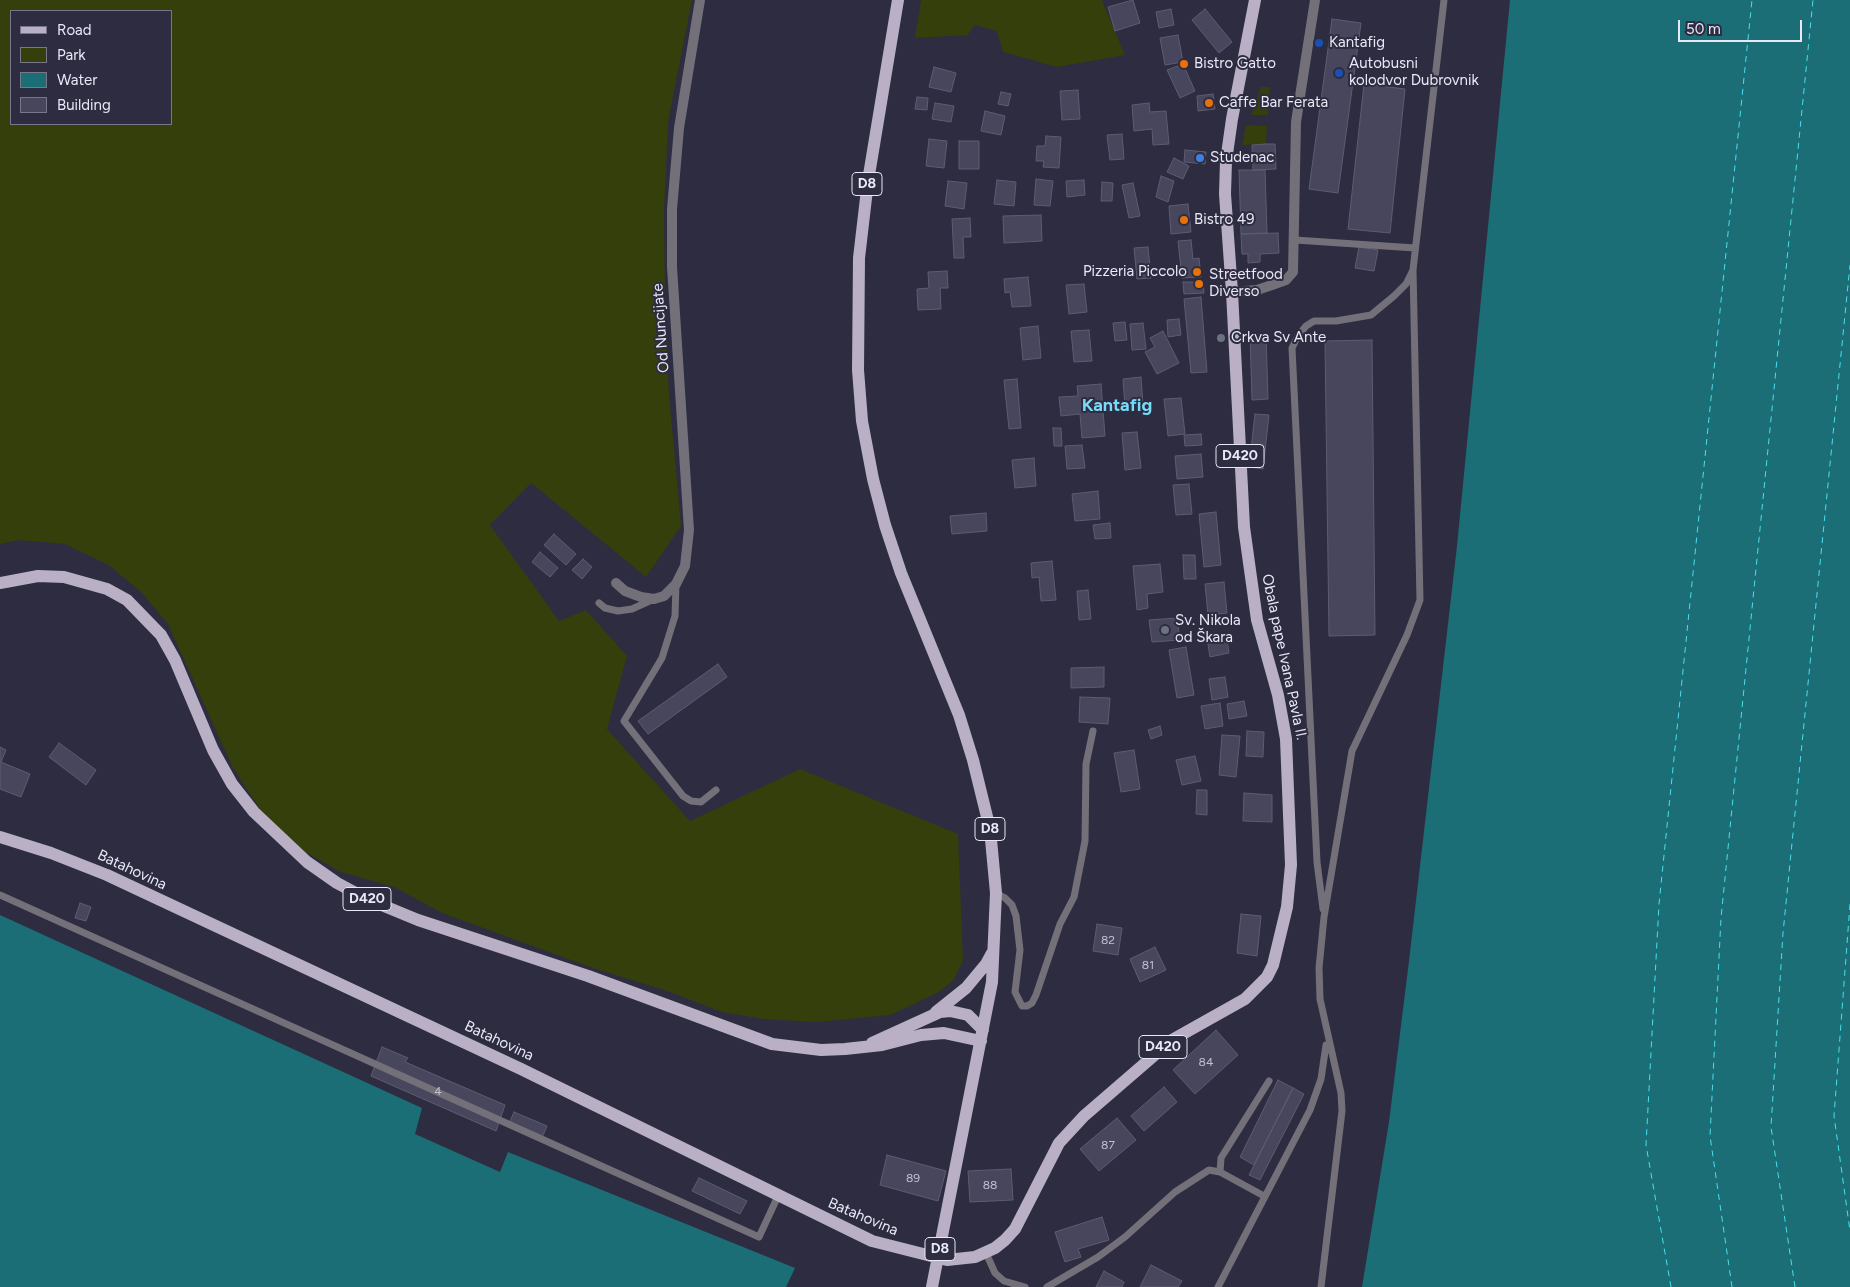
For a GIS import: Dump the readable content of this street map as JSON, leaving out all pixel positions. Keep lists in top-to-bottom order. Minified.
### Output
{"streets":{"main road":["D8","D420","Obala pape Ivana Pavla II.","Batahovina"],"street":["Od Nuncijate"]},"crossings":[["D8","D420"],["Obala pape Ivana Pavla II.","Batahovina"]],"districts":["Kantafig"],"places":["Kantafig","Bistro Gatto","Autobusni kolodvor Dubrovnik","Caffe Bar Ferata","Studenac","Bistro 49","Pizzeria Piccolo","Streetfood Diverso","Crkva Sv Ante","Sv. Nikola od Škara"],"house_numbers":["82","81","84","4","87","89","88"],"legend":["Road","Park","Water","Building"],"scale_bar":"50 m"}
